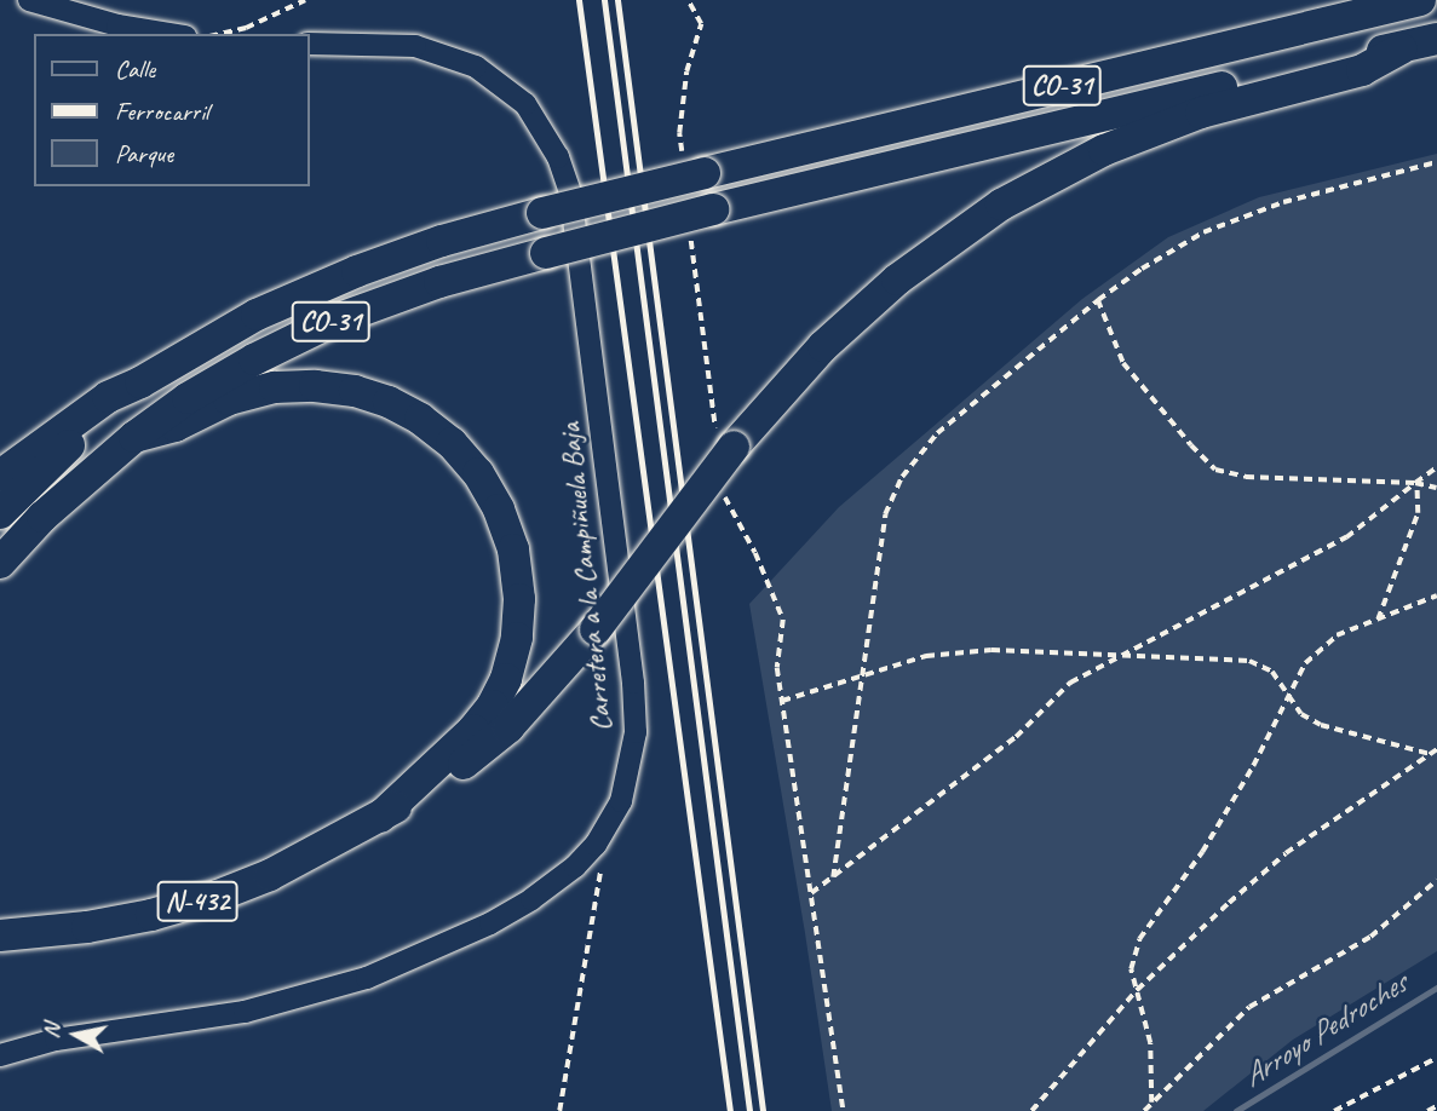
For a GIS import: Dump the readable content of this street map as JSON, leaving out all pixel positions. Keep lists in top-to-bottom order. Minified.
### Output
{"streets":{"highway":["CO-31","N-432"],"street":["Carretera a la Campiñuela Baja"]},"water":["Arroyo Pedroches"],"legend":["Calle","Ferrocarril","Parque"],"north":"left"}
